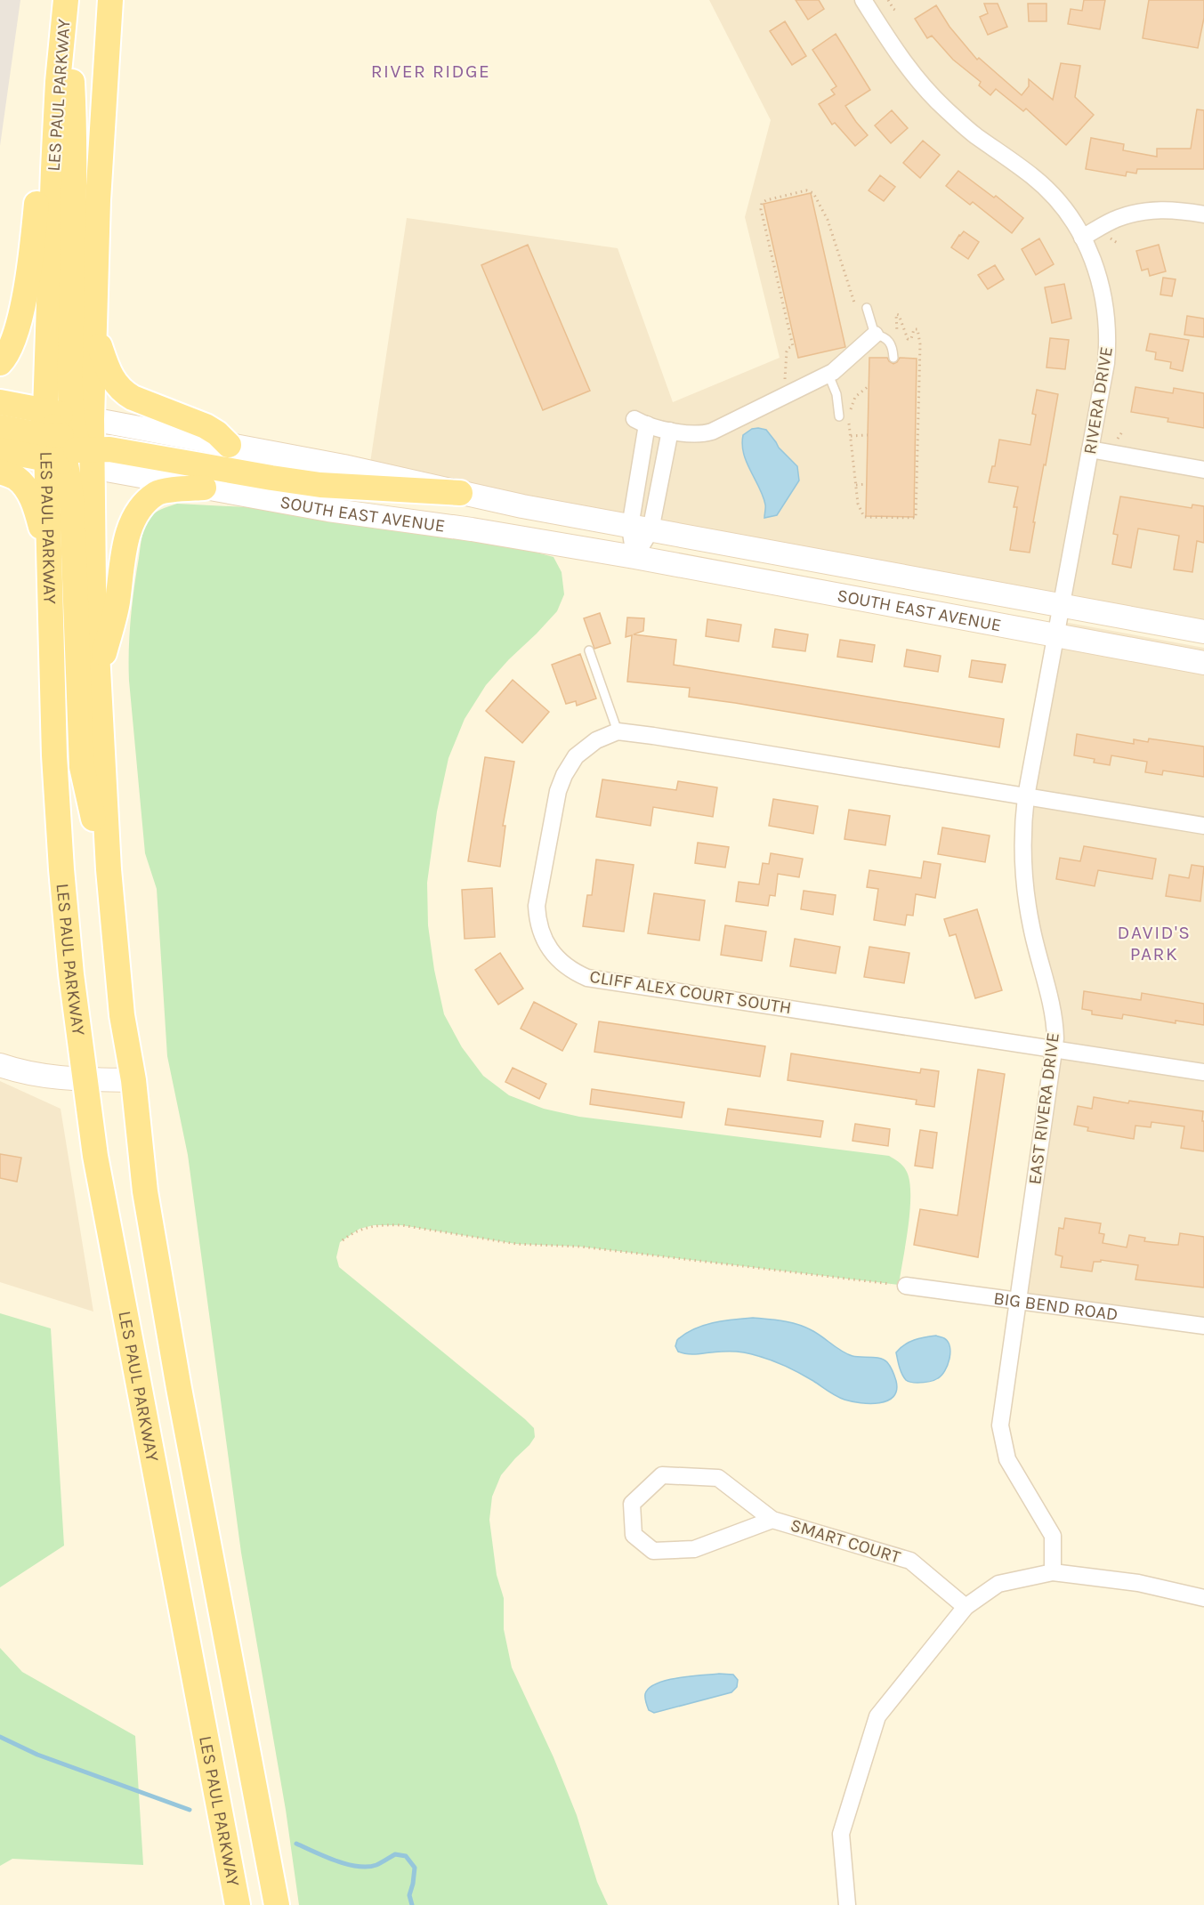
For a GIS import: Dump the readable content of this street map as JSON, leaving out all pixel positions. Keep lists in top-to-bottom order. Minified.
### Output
{"streets":{"main road":["LES PAUL PARKWAY","SOUTH EAST AVENUE"],"street":["RIVERA DRIVE","CLIFF ALEX COURT SOUTH","EAST RIVERA DRIVE","BIG BEND ROAD","SMART COURT"]},"crossings":[["LES PAUL PARKWAY","SOUTH EAST AVENUE"],["RIVERA DRIVE","SOUTH EAST AVENUE"],["RIVERA DRIVE","EAST RIVERA DRIVE"],["SOUTH EAST AVENUE","EAST RIVERA DRIVE"],["CLIFF ALEX COURT SOUTH","EAST RIVERA DRIVE"],["EAST RIVERA DRIVE","BIG BEND ROAD"]],"districts":["RIVER RIDGE","DAVID'S PARK"]}
